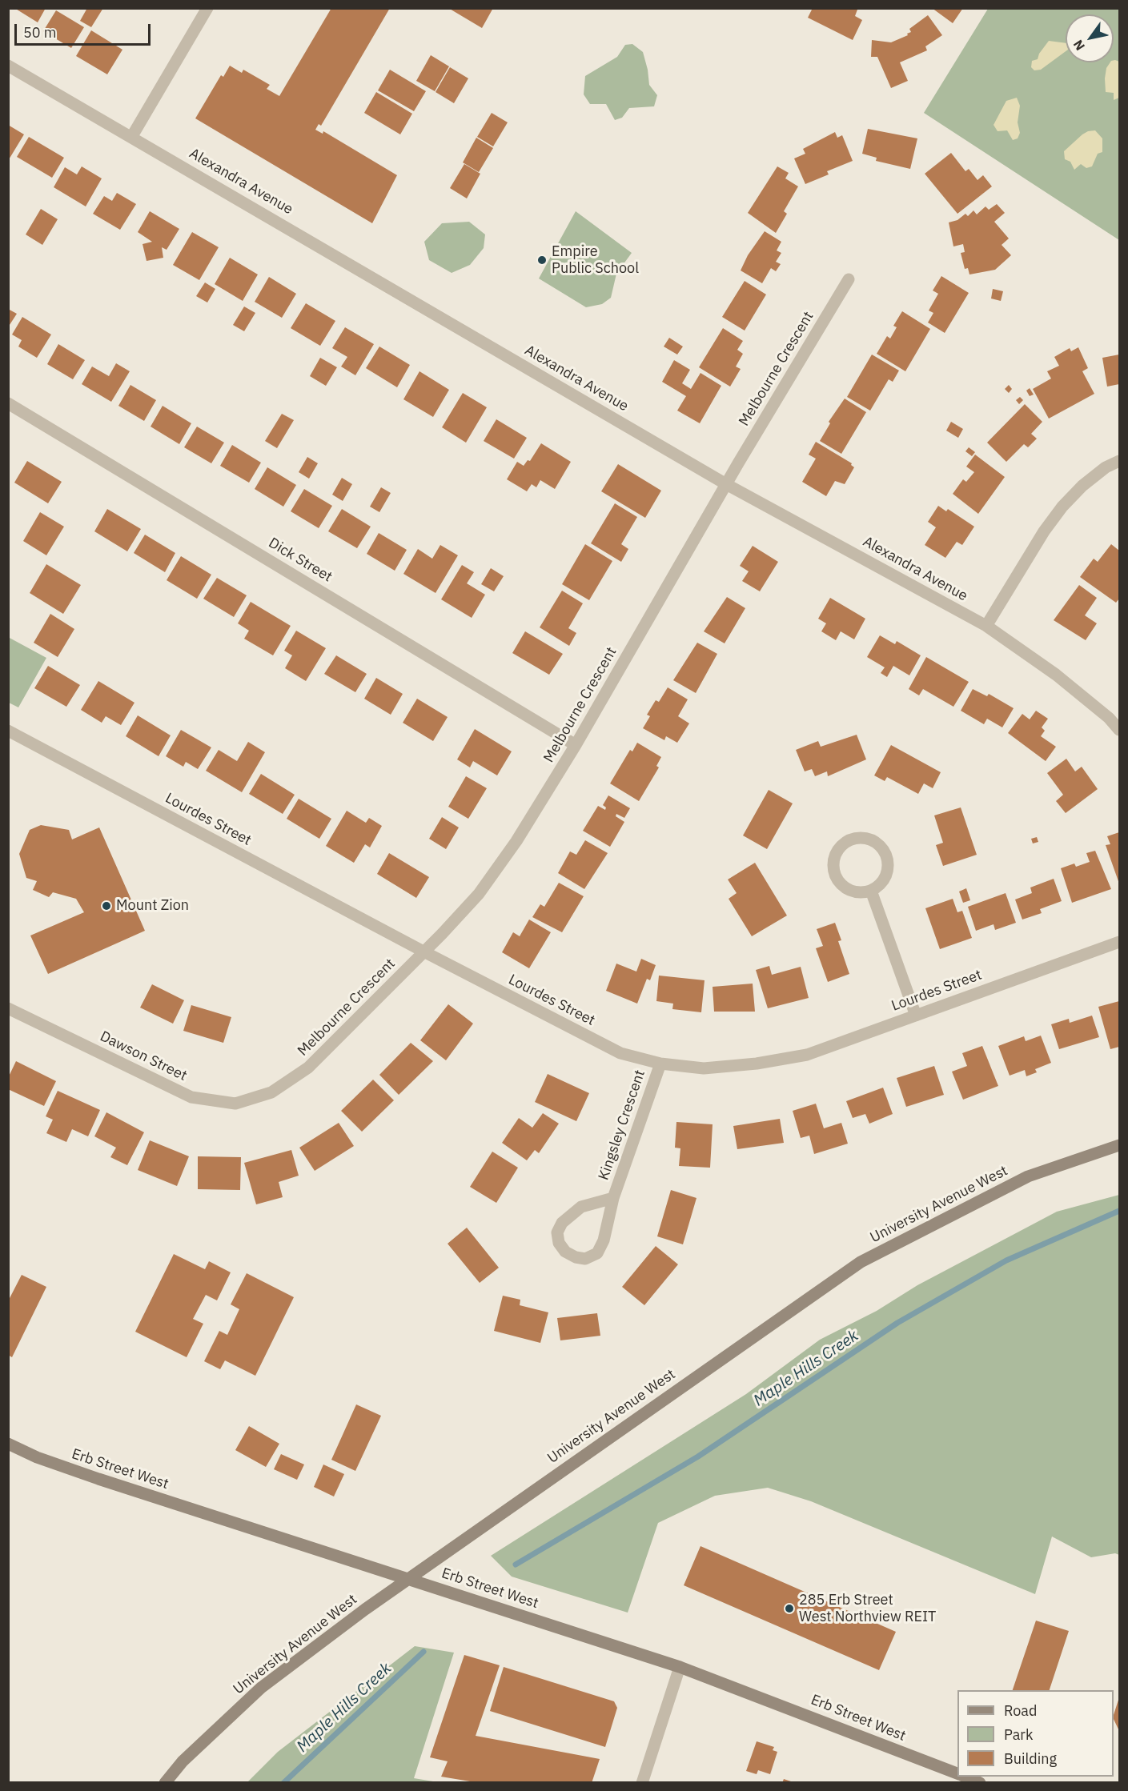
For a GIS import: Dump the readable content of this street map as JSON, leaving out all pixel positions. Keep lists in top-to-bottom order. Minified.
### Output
{"streets":{"main road":["University Avenue West","Erb Street West"],"street":["Alexandra Avenue","Melbourne Crescent","Dick Street","Lourdes Street","Dawson Street","Kingsley Crescent"]},"crossings":[["Alexandra Avenue","Melbourne Crescent"],["Melbourne Crescent","Dick Street"],["Melbourne Crescent","Lourdes Street"],["Melbourne Crescent","Dawson Street"],["Lourdes Street","Kingsley Crescent"],["University Avenue West","Erb Street West"]],"water":["Maple Hills Creek"],"places":["Empire Public School","Mount Zion","285 Erb Street West Northview REIT"],"legend":["Road","Park","Building"],"scale_bar":"50 m","north":"bottom left"}
